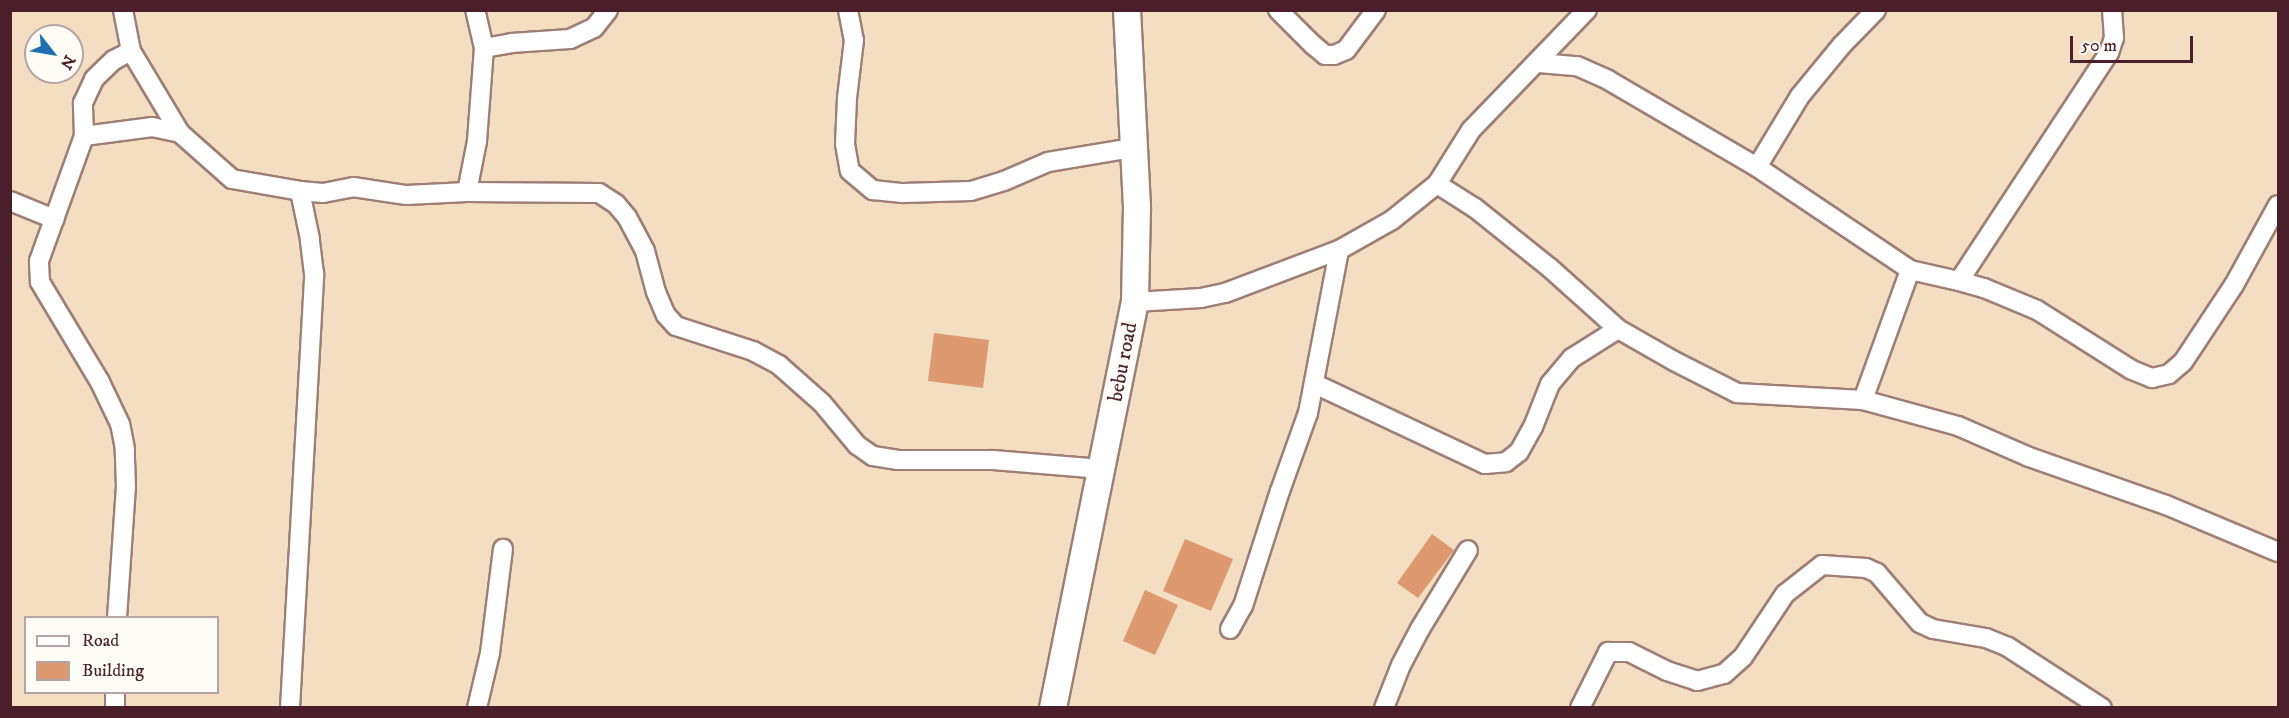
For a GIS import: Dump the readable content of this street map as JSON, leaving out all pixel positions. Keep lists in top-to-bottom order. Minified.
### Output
{"streets":{"street":["bebu road"]},"legend":["Road","Building"],"scale_bar":"50 m","north":"bottom right"}
